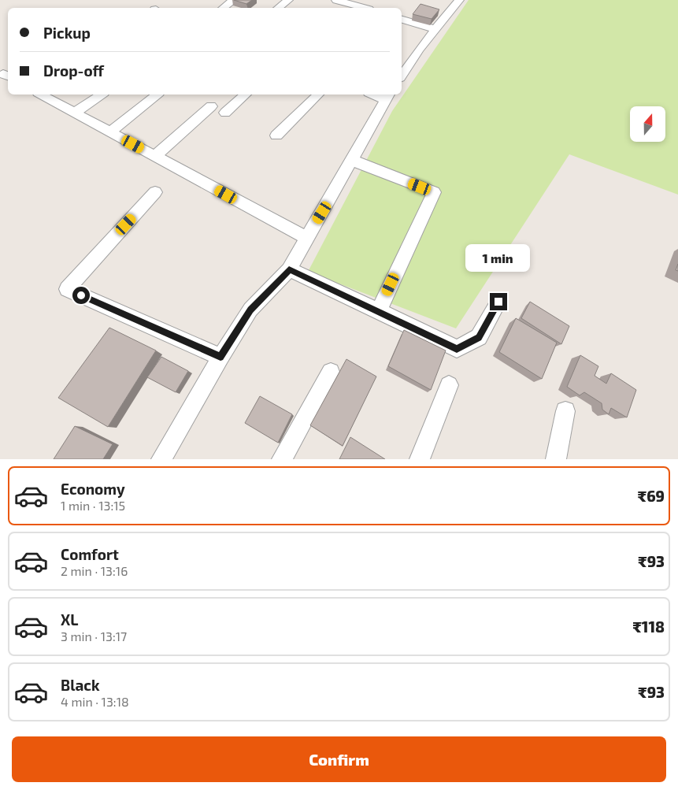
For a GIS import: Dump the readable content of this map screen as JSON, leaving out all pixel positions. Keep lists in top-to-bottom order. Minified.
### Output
{"north":"top","page":{"banner":["Pickup","Drop-off"],"bubble":"1 min","list":[{"name":"Economy","note":"1 min · 13:15","value":"₹69"},{"name":"Comfort","note":"2 min · 13:16","value":"₹93"},{"name":"XL","note":"3 min · 13:17","value":"₹118"},{"name":"Black","note":"4 min · 13:18","value":"₹93"}],"buttons":"Confirm"}}
